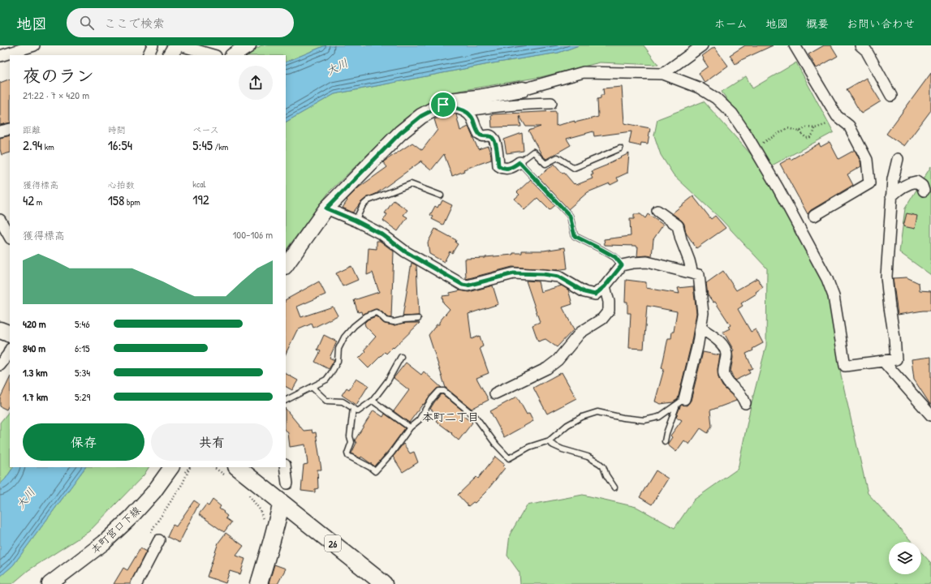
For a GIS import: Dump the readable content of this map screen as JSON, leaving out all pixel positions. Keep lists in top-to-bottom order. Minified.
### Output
{"streets":{"main road":["26"],"street":["本町宮口下線"]},"districts":["本町二丁目"],"water":["大川"],"page":{"header":"地図","search":"ここで検索","nav":["ホーム","地図","概要","お問い合わせ"],"heading":["夜のラン","21:22 · 7 × 420 m"],"stats":[["距離","2.94 km"],["時間","16:54"],["ペース","5:45 /km"],["獲得標高","42 m"],["心拍数","158 bpm"],["kcal","192"]],"chart":["獲得標高","100–106 m"],"list":[{"name":"420 m","note":"5:46"},{"name":"840 m","note":"6:15"},{"name":"1.3 km","note":"5:34"},{"name":"1.7 km","note":"5:29"}],"buttons":["保存","共有"]}}
